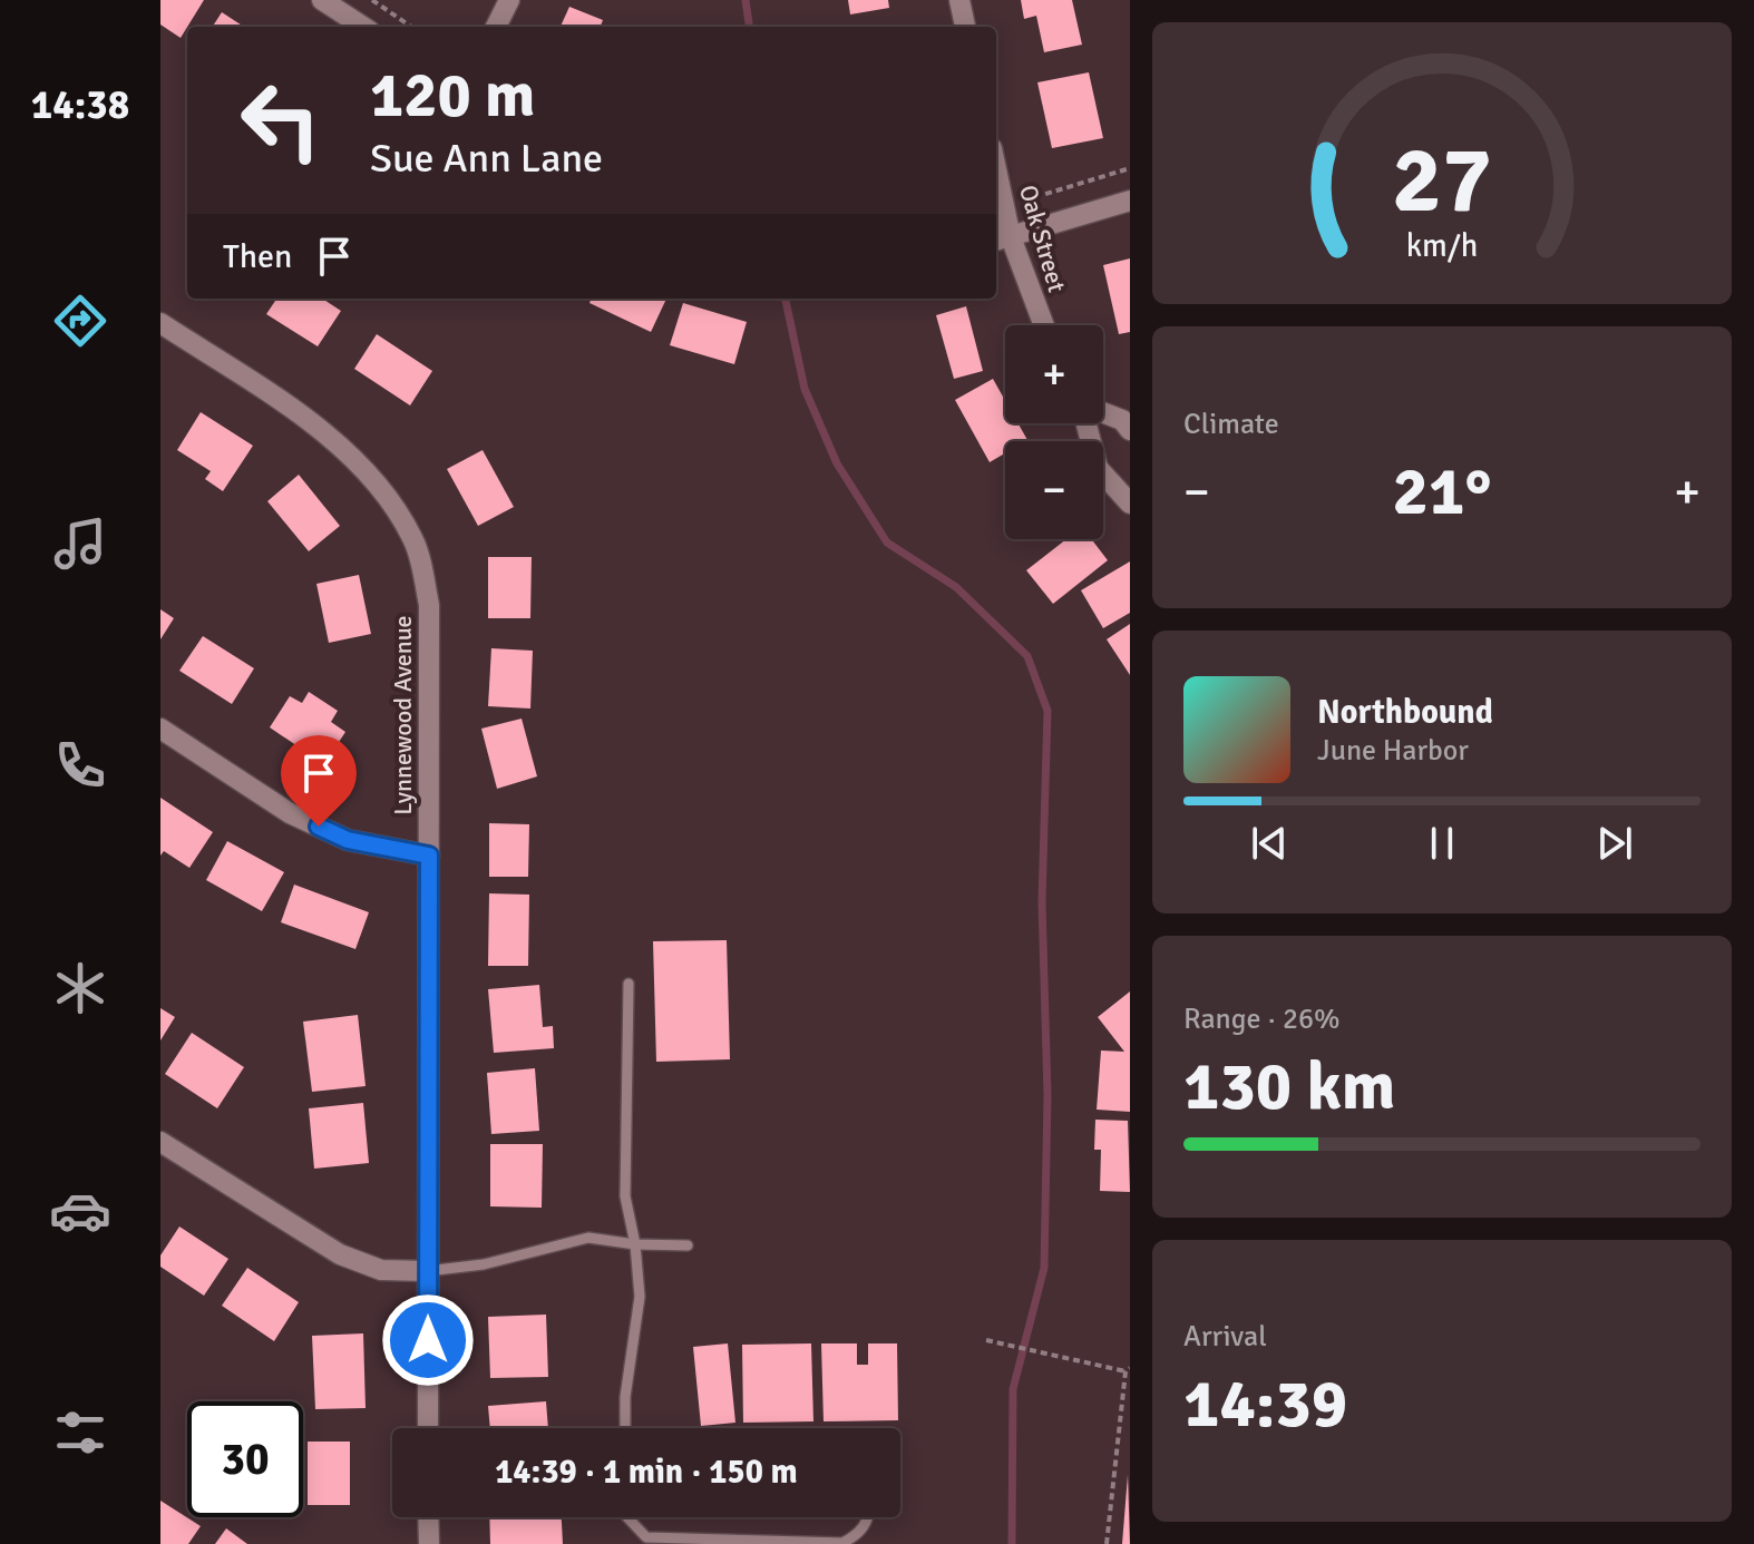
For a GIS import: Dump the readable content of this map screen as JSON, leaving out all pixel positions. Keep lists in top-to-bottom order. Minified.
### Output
{"streets":{"street":["Oak Street","Lynnewood Avenue"]},"page":{"tabs":"14:38","turn":["120 m","Sue Ann Lane"],"then":"Then","map_buttons":["+","−"],"tile":["Climate",["Range · 26%","130 km"],["Arrival","14:39"]],"heat":["−","21°","+"],"song":["Northbound","June Harbor"],"limit":"30","trip":"14:39 · 1 min · 150 m","gauge":["27","km/h"]}}
